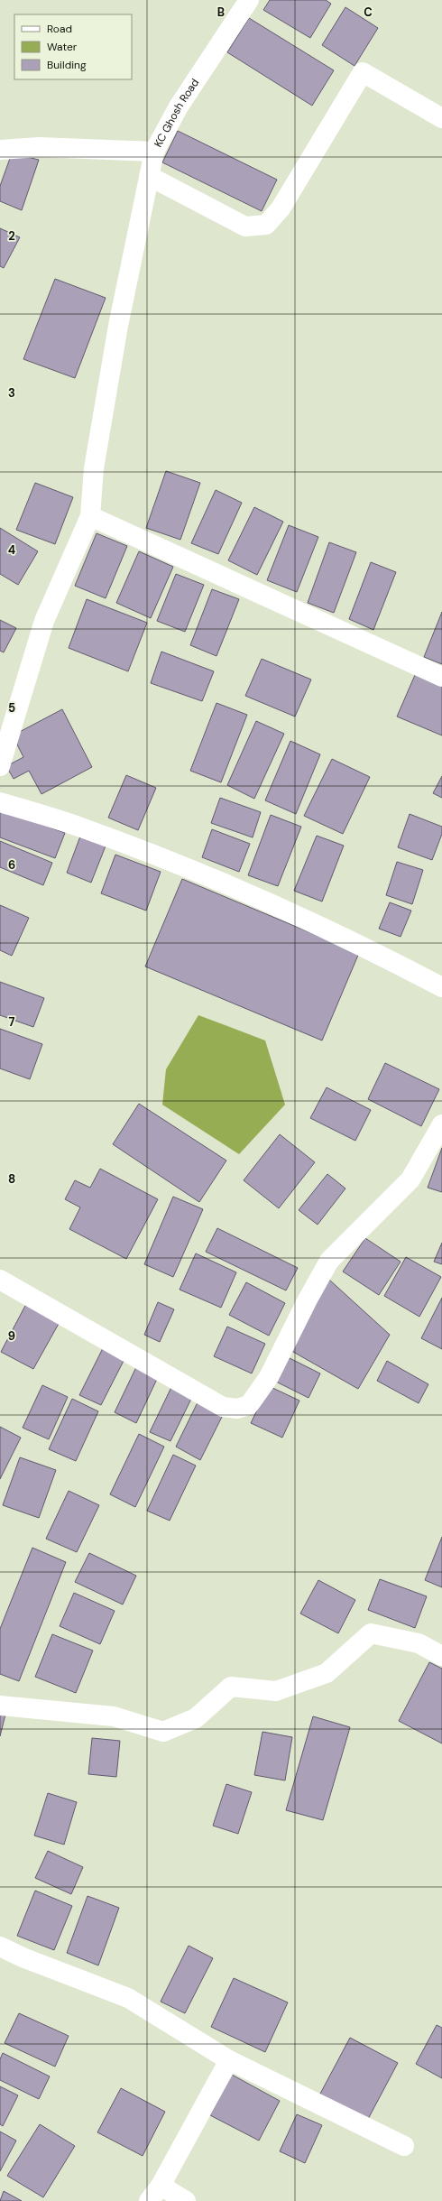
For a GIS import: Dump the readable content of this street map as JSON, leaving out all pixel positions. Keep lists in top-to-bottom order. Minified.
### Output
{"streets":{"street":["KC Ghosh Road"]},"legend":["Road","Water","Building"],"grid":{"columns":["B","C"],"rows":["2","3","4","5","6","7","8","9"]}}
